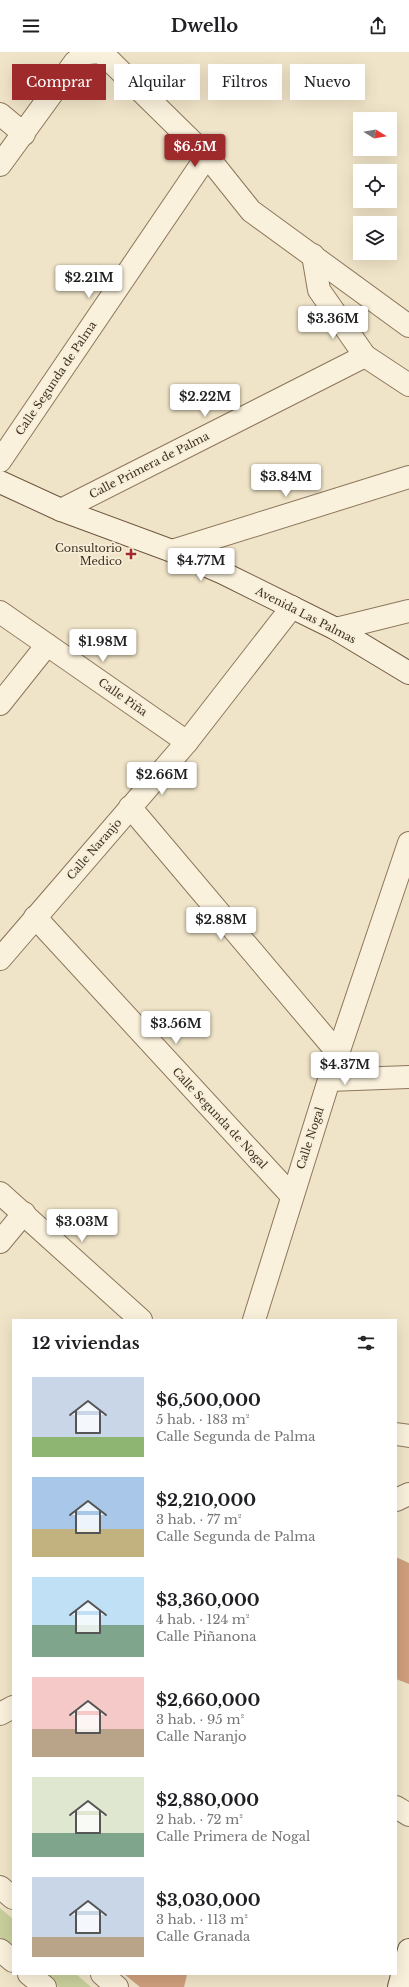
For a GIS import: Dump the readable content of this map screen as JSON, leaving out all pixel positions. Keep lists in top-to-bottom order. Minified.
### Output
{"streets":{"street":["Calle Segunda de Palma","Calle Primera de Palma","Avenida Las Palmas","Calle Piña","Calle Naranjo","Calle Segunda de Nogal","Calle Nogal"]},"crossings":[["Calle Primera de Palma","Avenida Las Palmas"],["Avenida Las Palmas","Calle Naranjo"],["Calle Piña","Calle Naranjo"],["Calle Naranjo","Calle Segunda de Nogal"],["Calle Segunda de Nogal","Calle Nogal"]],"places":{"health":["Consultorio Medico"]},"north":"right","page":{"header":"Dwello","chip":["Comprar","Alquilar","Filtros","Nuevo"],"price":["$6.5M","$2.21M","$3.36M","$2.22M","$3.84M","$4.77M","$1.98M","$2.66M","$2.88M","$3.56M","$4.37M","$3.03M"],"heading":"12 viviendas","list":[{"name":"$6,500,000","note":"5 hab. · 183 m² · Calle Segunda de Palma"},{"name":"$2,210,000","note":"3 hab. · 77 m² · Calle Segunda de Palma"},{"name":"$3,360,000","note":"4 hab. · 124 m² · Calle Piñanona"},{"name":"$2,660,000","note":"3 hab. · 95 m² · Calle Naranjo"},{"name":"$2,880,000","note":"2 hab. · 72 m² · Calle Primera de Nogal"},{"name":"$3,030,000","note":"3 hab. · 113 m² · Calle Granada"}]}}
